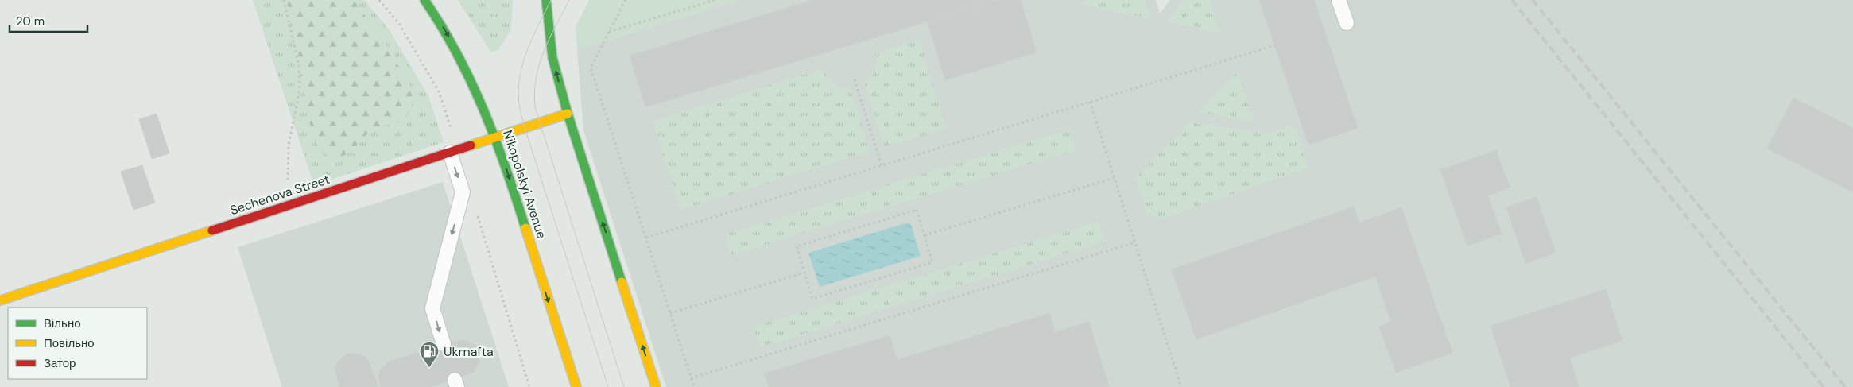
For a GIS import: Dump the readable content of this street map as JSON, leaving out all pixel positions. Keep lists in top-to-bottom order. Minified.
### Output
{"streets":{"main road":["Nikopolskyi Avenue","Sechenova Street"]},"crossings":[["Nikopolskyi Avenue","Sechenova Street"]],"places":{"fuel station":["Ukrnafta"]},"legend":["Вільно","Повільно","Затор"],"scale_bar":"20 m"}
